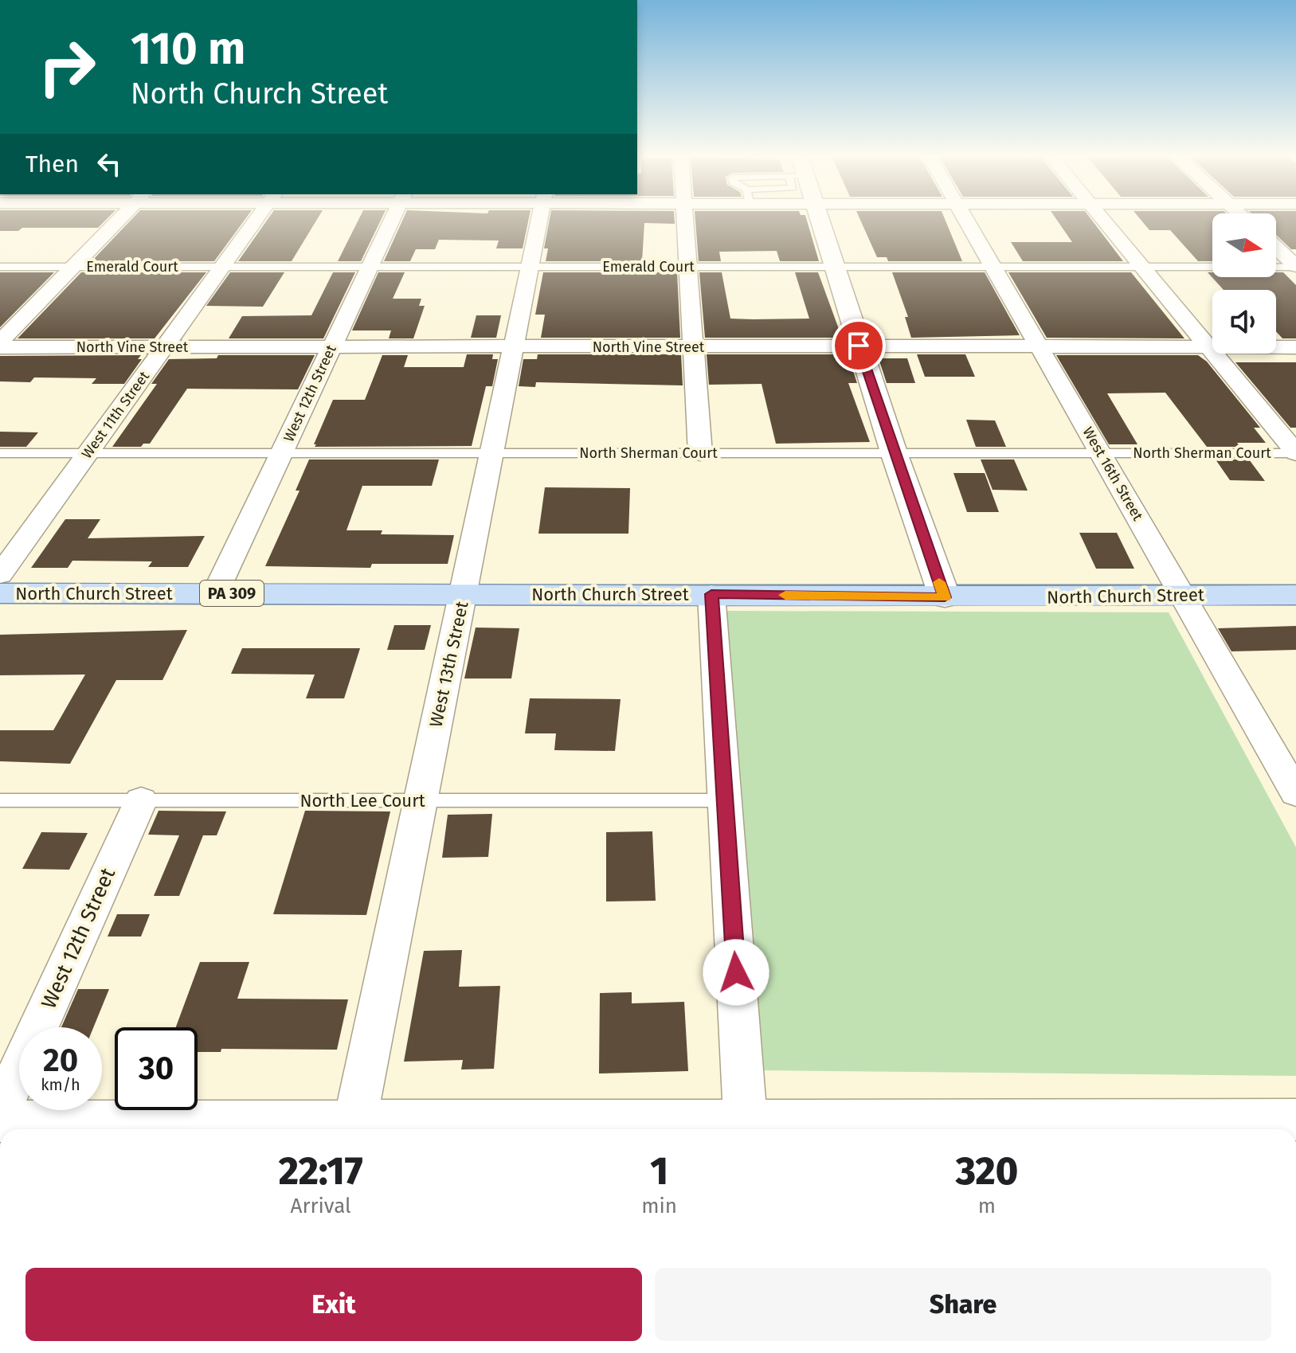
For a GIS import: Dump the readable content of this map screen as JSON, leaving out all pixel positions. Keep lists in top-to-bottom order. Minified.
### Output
{"streets":{"main road":["North Church Street","PA 309"],"street":["North Vine Street","West 12th Street","West 11th Street","West 16th Street","West 13th Street"],"lane":["Emerald Court","North Sherman Court","North Lee Court"]},"crossings":[["Emerald Court","West 12th Street"],["Emerald Court","West 11th Street"],["Emerald Court","West 16th Street"],["Emerald Court","West 13th Street"],["North Vine Street","West 12th Street"],["North Vine Street","West 11th Street"],["North Vine Street","West 16th Street"],["North Vine Street","West 13th Street"],["West 12th Street","North Sherman Court"],["West 12th Street","North Church Street"],["West 12th Street","North Lee Court"],["West 11th Street","North Sherman Court"],["North Sherman Court","West 16th Street"],["North Sherman Court","West 13th Street"],["West 16th Street","North Church Street"],["North Church Street","West 13th Street"],["West 13th Street","North Lee Court"]],"north":"right","page":{"turn":["110 m","North Church Street"],"then":"Then","speed":"20 km/h","limit":"30","eta":["22:17","Arrival","1","min","320","m"],"buttons":["Exit","Share"]}}
